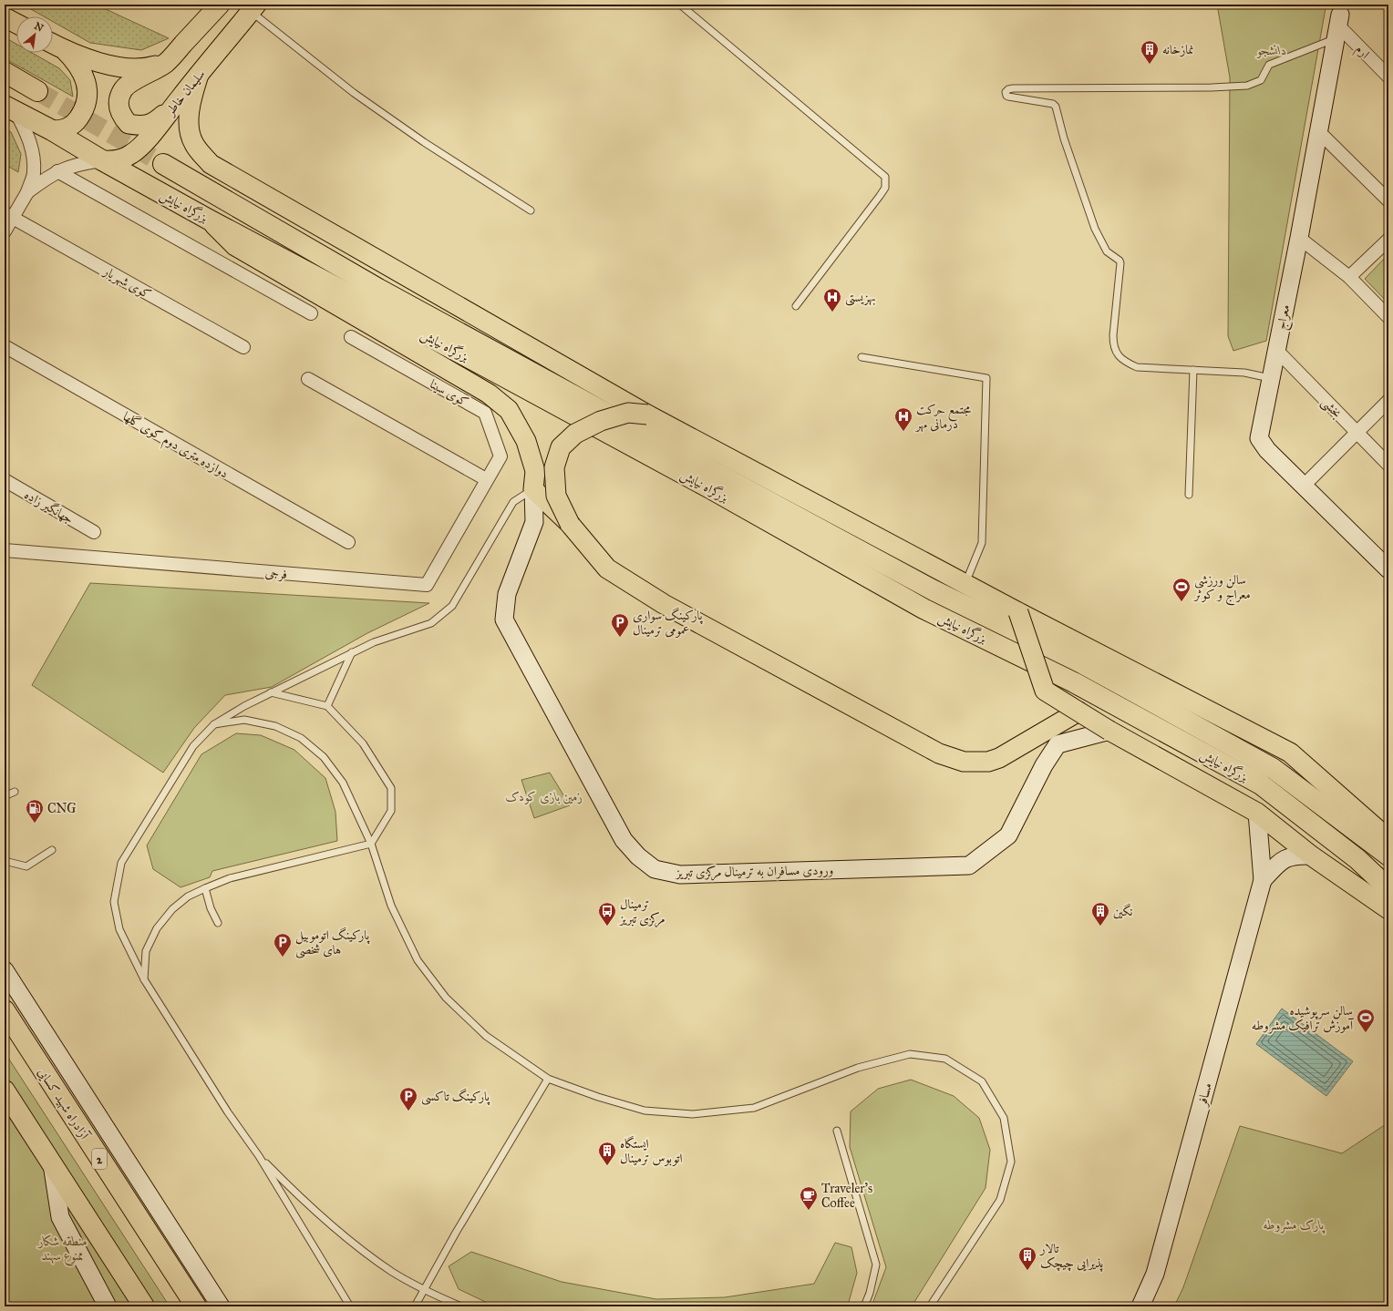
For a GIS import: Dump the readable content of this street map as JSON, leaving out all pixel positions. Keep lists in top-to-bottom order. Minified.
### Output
{"streets":{"highway":["بزرگراه نیایش","آزادراه شهید کسایی","2"],"main road":["سلیمان خاطر"],"street":["ارم","کوی شهریار","معراج","کوی سینا","بخشی","دوازده متری دوم کوی گلها","جهانگیر زاده","فرجی","ورودی مسافران به ترمینال مرکزی تبریز","مسافر"]},"crossings":[["ارم","معراج"],["سلیمان خاطر","بزرگراه نیایش"],["معراج","بخشی"],["کوی سینا","فرجی"]],"parks":["دانشجو","زمین بازی کودک","پارک مشروطه","منطقه شکار ممنوع سهند"],"places":{"building":["نمازخانه","نگین","ایستگاه اتوبوس ترمینال","تالار پذیرایی چیچک"],"hospital":["بهزیستی","مجتمع حرکت درمانی مهر"],"sports":["سالن ورزشی معراج و کوثر","سالن سرپوشیده آموزش ترافیک مشروطه"],"parking":["پارکینگ سواری عمومی ترمینال","پارکینگ اتوموبیل های شخصی","پارکینگ تاکسی"],"fuel station":["CNG"],"bus stop":["ترمینال مرکزی تبریز"],"cafe":["Traveler's Coffee"]},"north":"top right"}
